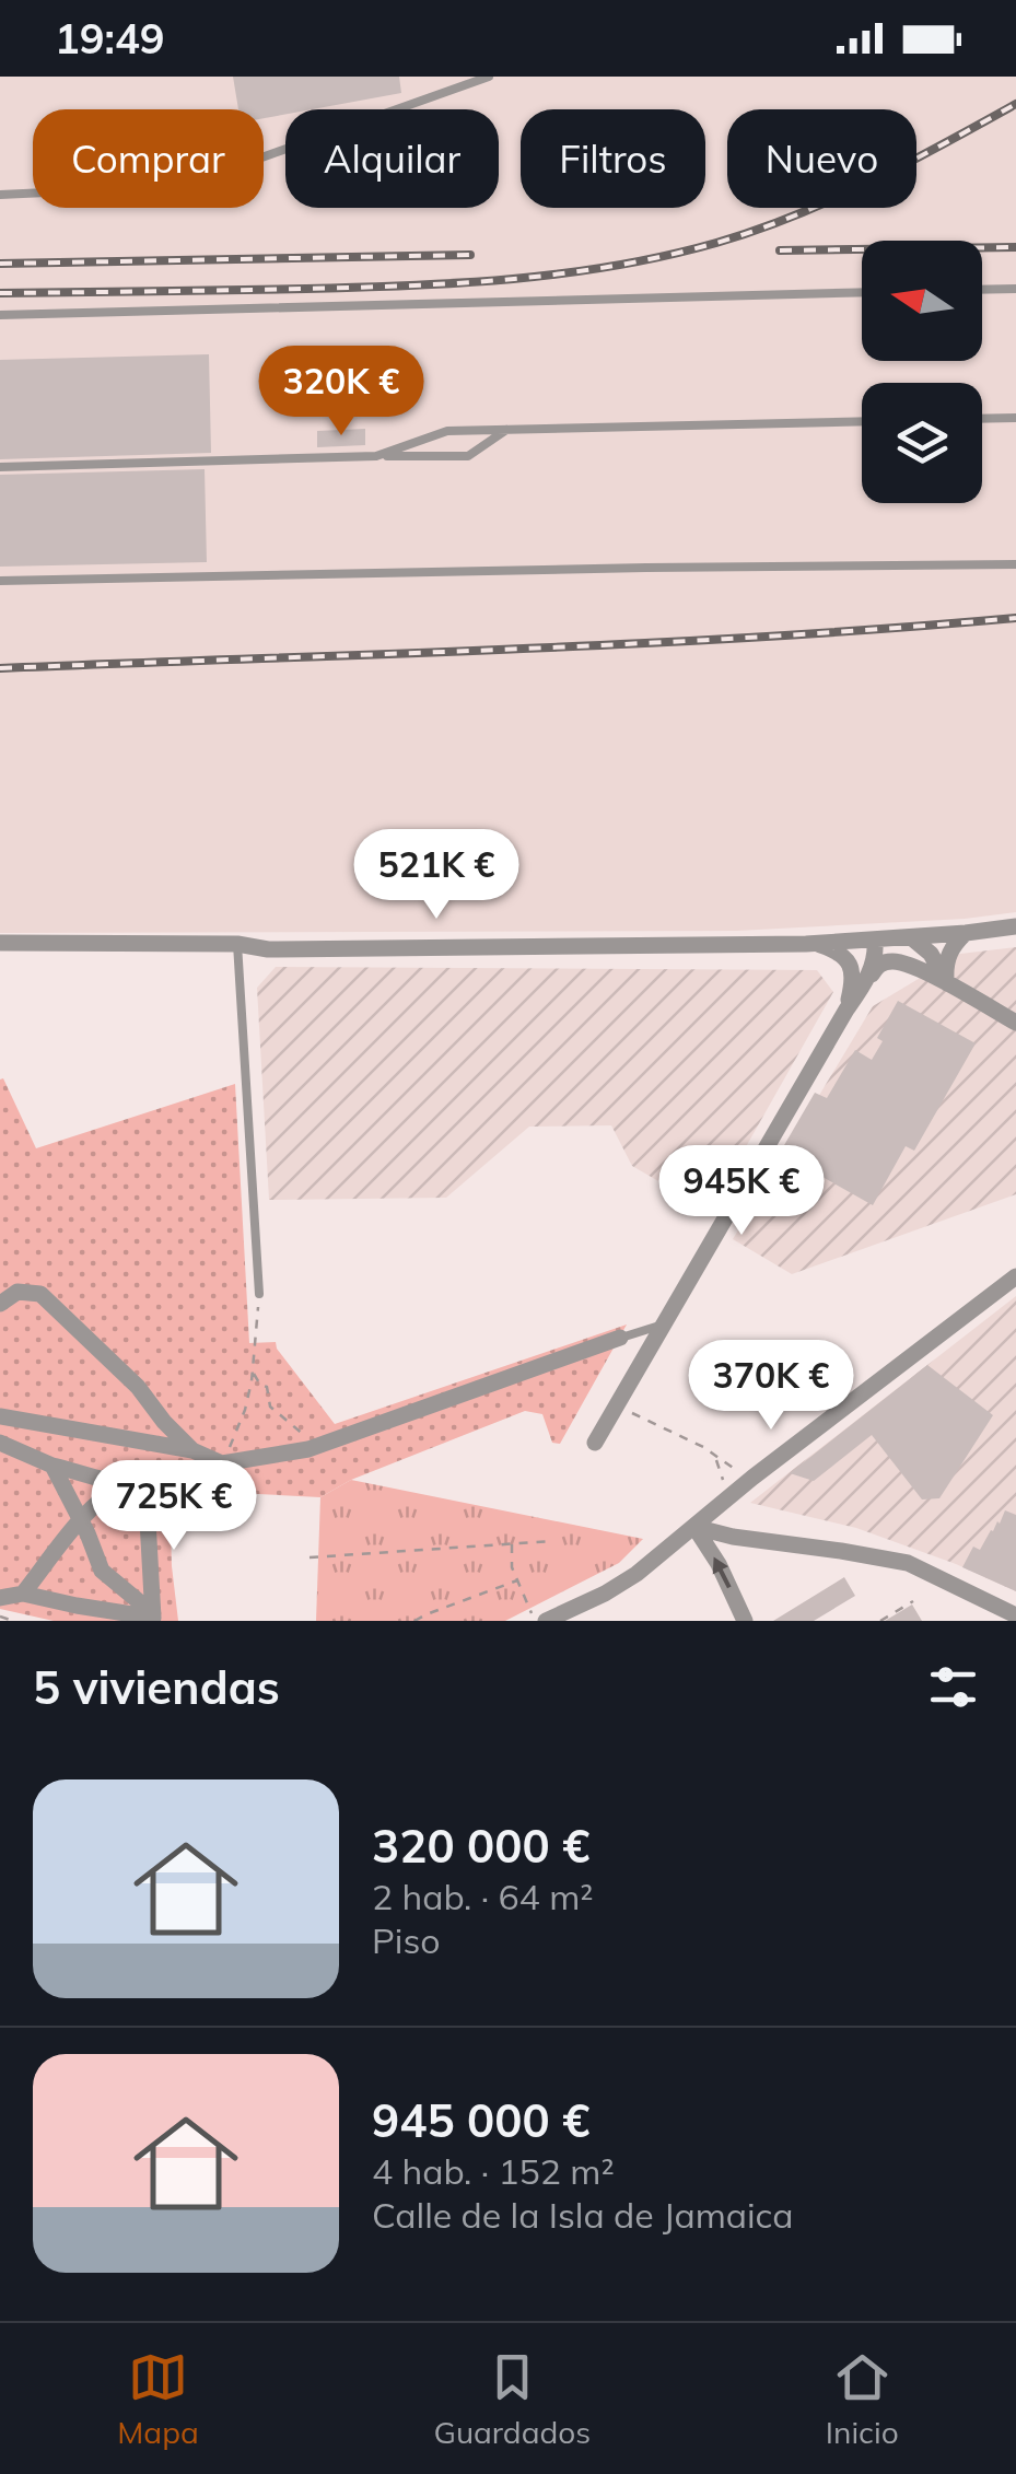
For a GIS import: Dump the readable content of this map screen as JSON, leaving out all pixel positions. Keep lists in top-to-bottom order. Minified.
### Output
{"north":"left","page":{"status":"19:49","chip":["Comprar","Alquilar","Filtros","Nuevo"],"price":["320K €","521K €","945K €","370K €","725K €"],"heading":"5 viviendas","list":[{"name":"320 000 €","note":"2 hab. · 64 m² · Piso"},{"name":"945 000 €","note":"4 hab. · 152 m² · Calle de la Isla de Jamaica"}],"tabs":["Mapa","Guardados","Inicio"]}}
